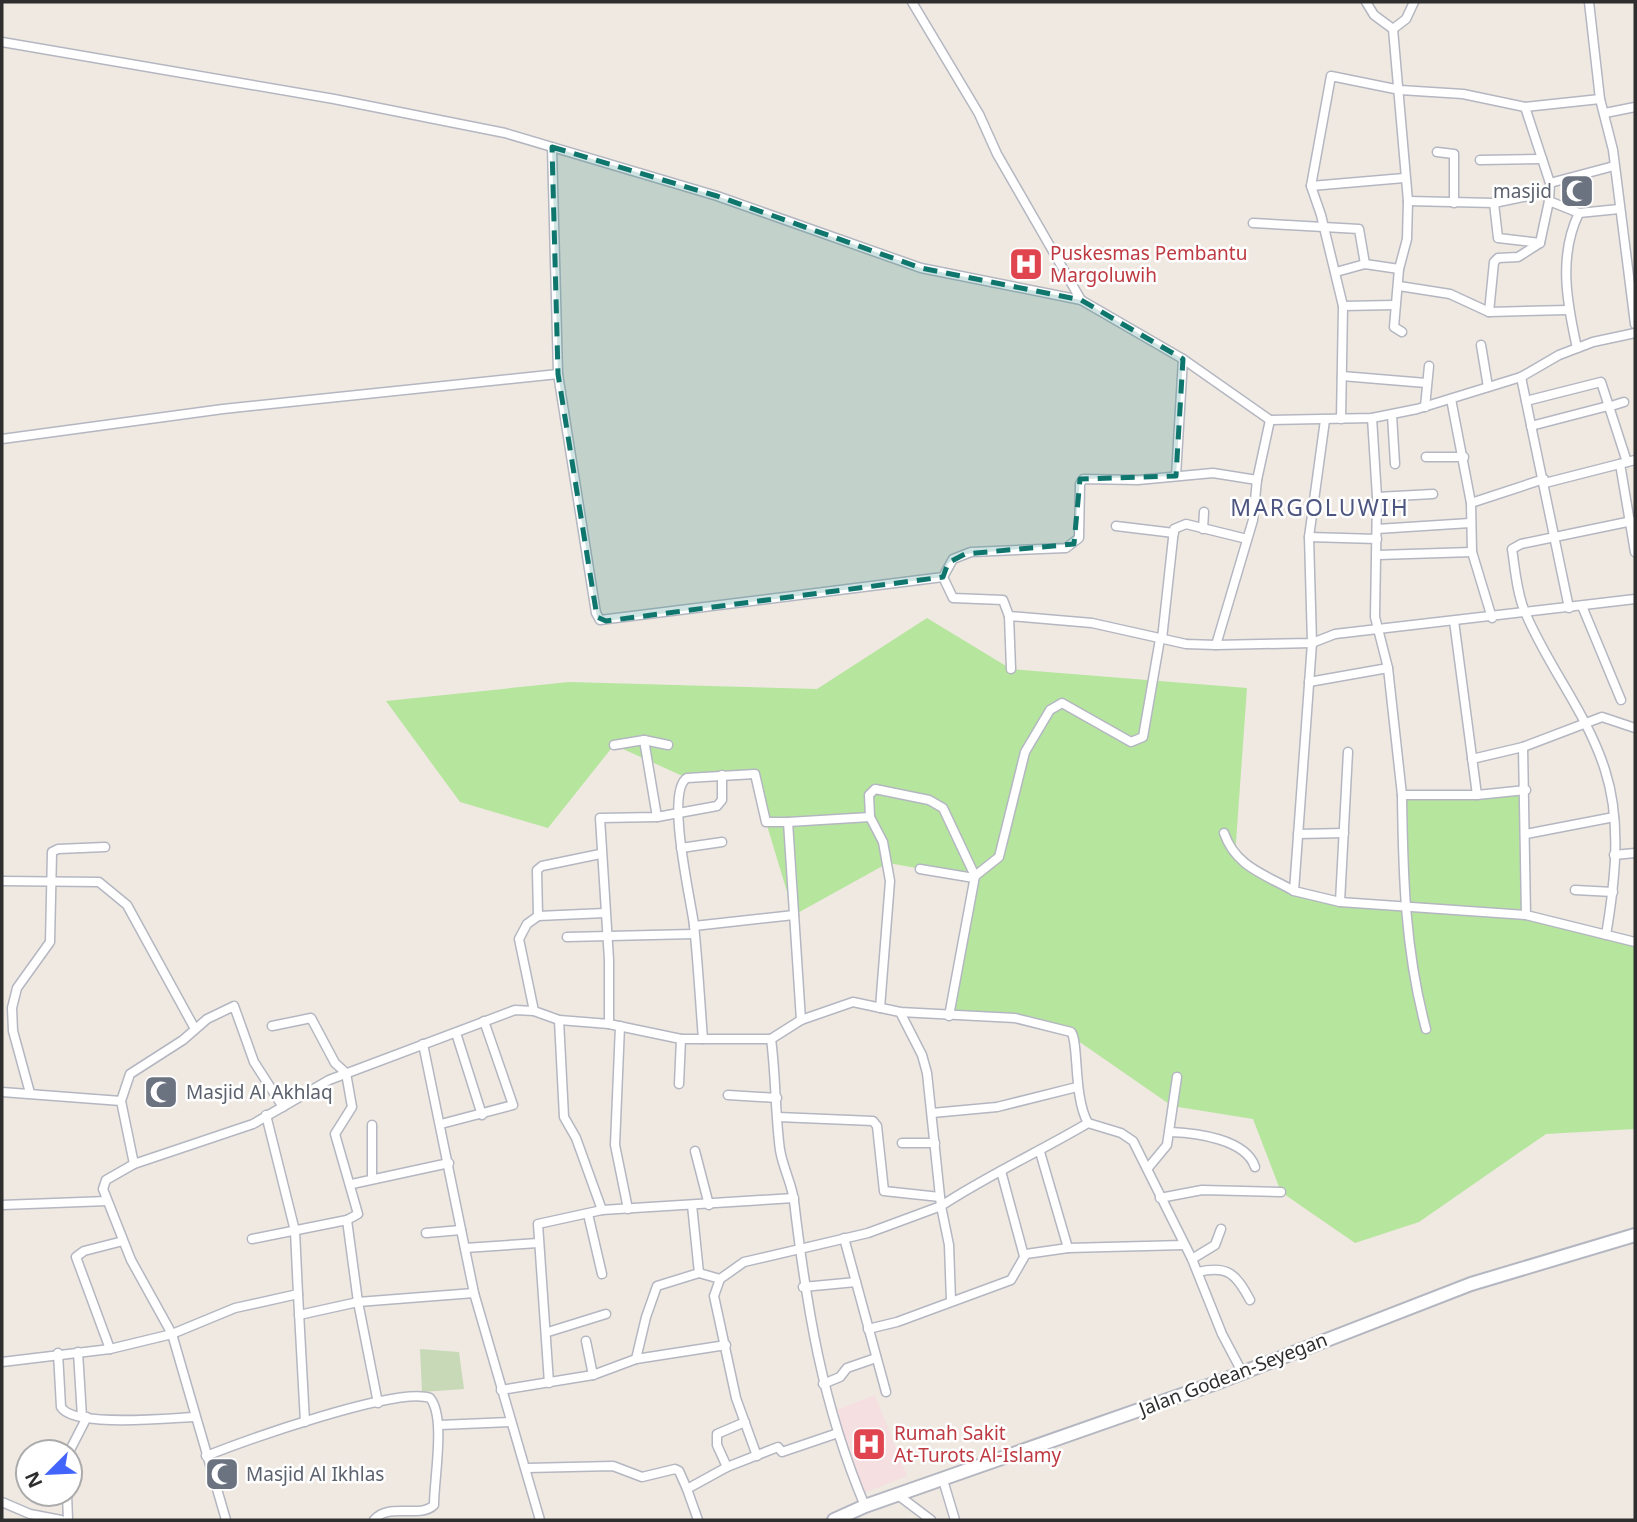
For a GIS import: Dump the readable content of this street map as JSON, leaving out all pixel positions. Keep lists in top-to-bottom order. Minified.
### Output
{"streets":{"main road":["Jalan Godean-Seyegan"]},"districts":["MARGOLUWIH"],"places":{"mosque":["masjid","Masjid Al Akhlaq","Masjid Al Ikhlas"],"hospital":["Puskesmas Pembantu Margoluwih","Rumah Sakit At-Turots Al-Islamy"]},"north":"bottom left"}
